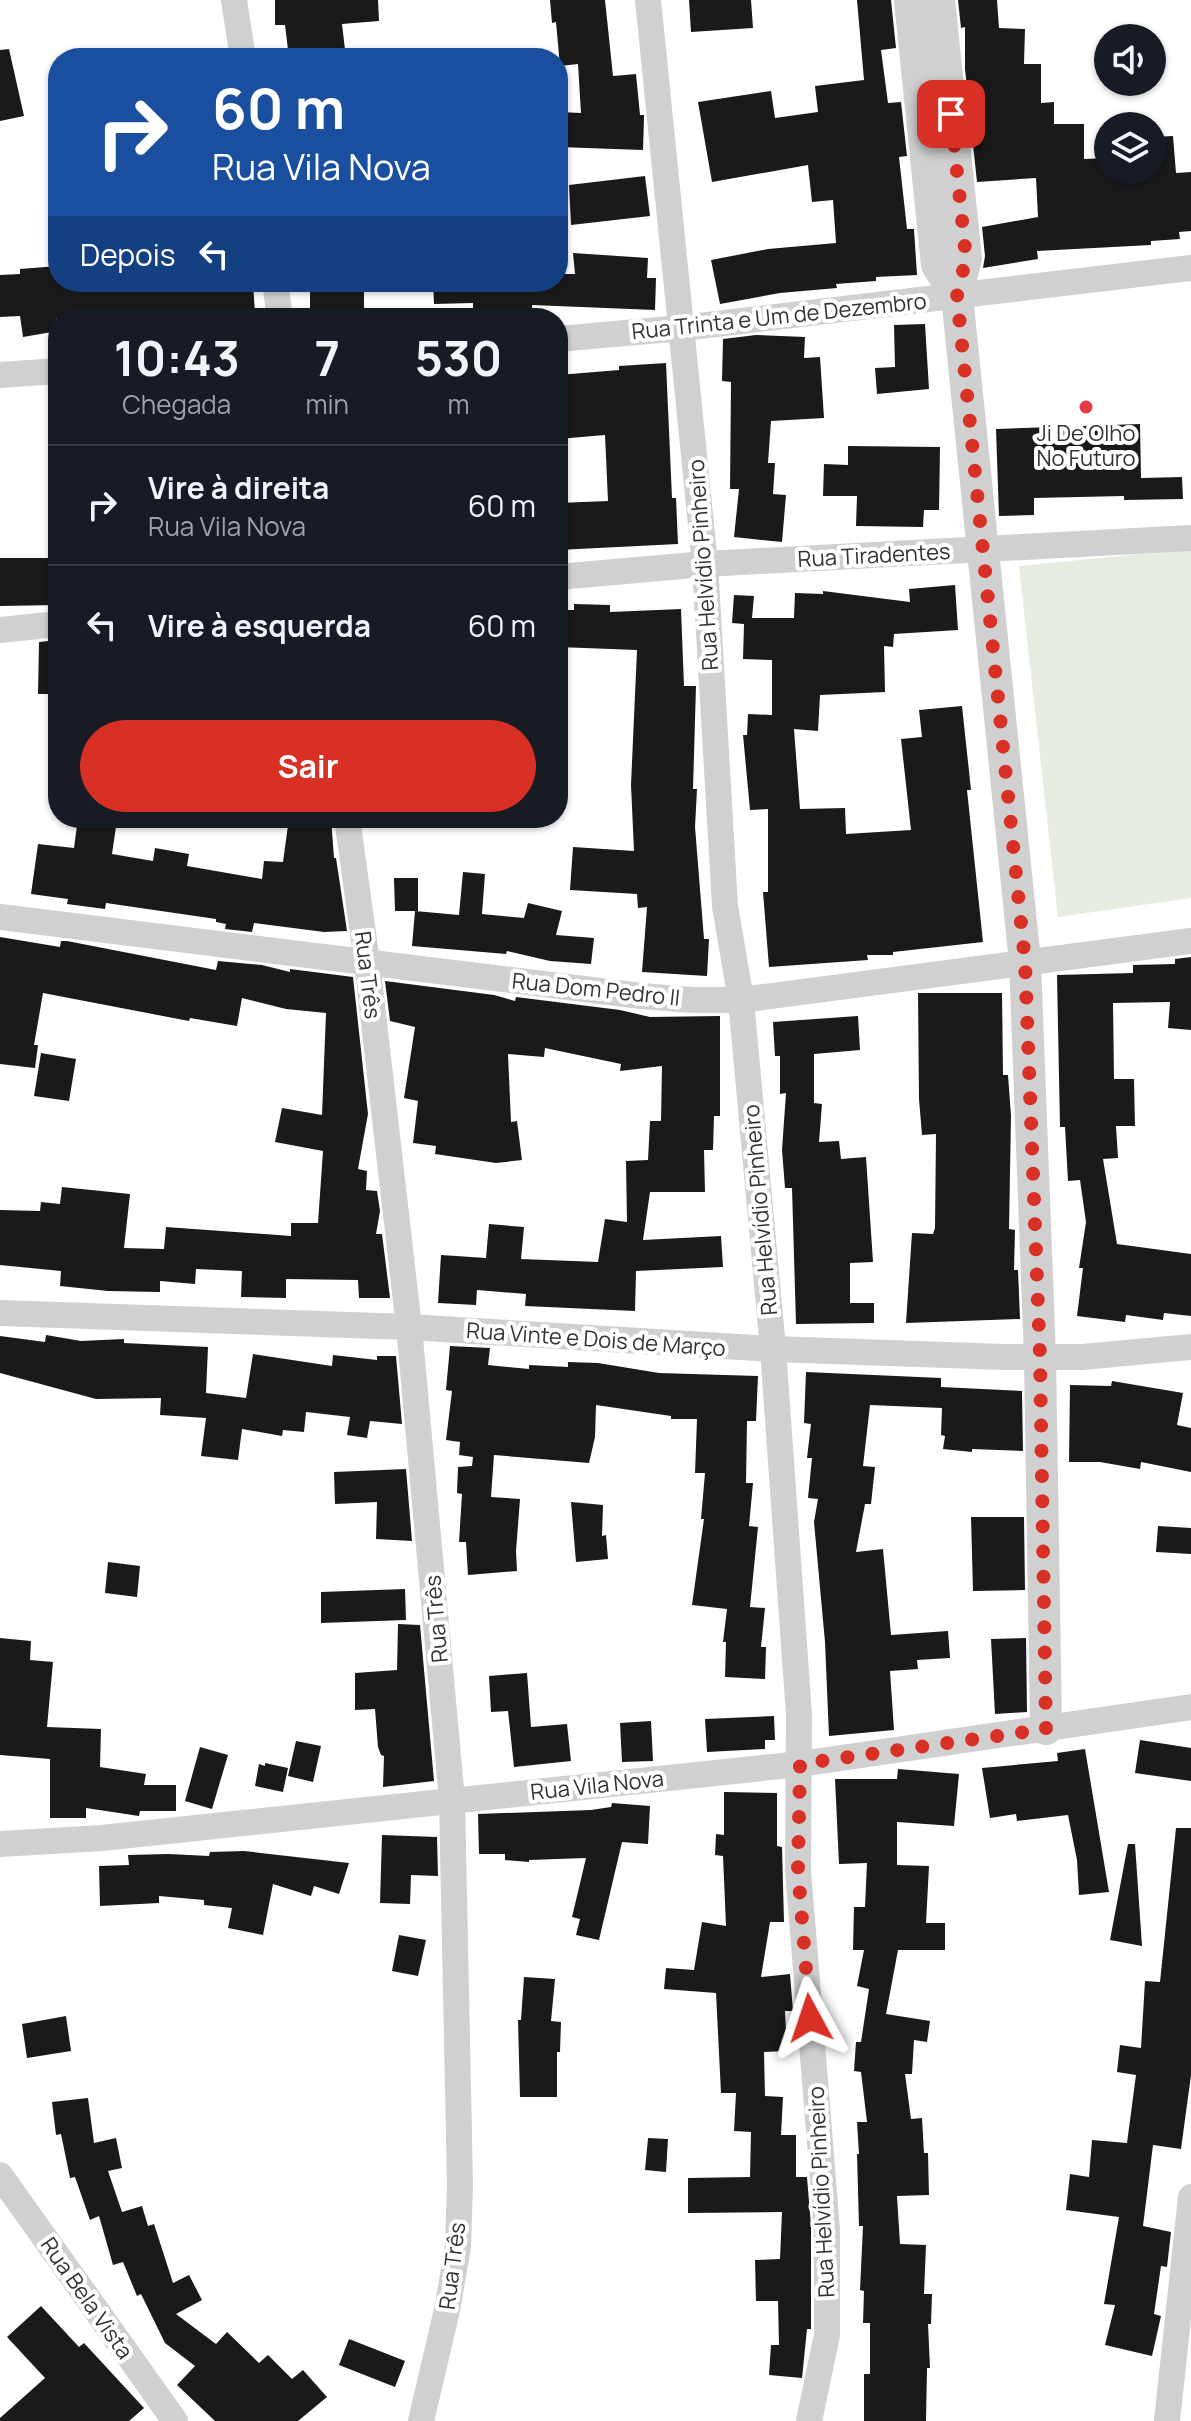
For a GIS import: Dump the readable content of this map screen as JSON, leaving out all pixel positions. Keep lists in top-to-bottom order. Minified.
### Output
{"streets":{"street":["Rua Trinta e Um de Dezembro","Rua Tiradentes","Rua Helvídio Pinheiro","Rua Três","Rua Dom Pedro II","Rua Vinte e Dois de Março","Rua Vila Nova","Rua Bela Vista"]},"crossings":[["Rua Trinta e Um de Dezembro","Rua Helvídio Pinheiro"],["Rua Tiradentes","Rua Helvídio Pinheiro"],["Rua Helvídio Pinheiro","Rua Dom Pedro II"],["Rua Helvídio Pinheiro","Rua Vinte e Dois de Março"],["Rua Helvídio Pinheiro","Rua Vila Nova"],["Rua Três","Rua Dom Pedro II"],["Rua Três","Rua Vinte e Dois de Março"],["Rua Três","Rua Vila Nova"]],"places":["Ji De Olho No Futuro"],"page":{"turn":["60 m","Rua Vila Nova"],"then":"Depois","eta":["10:43","Chegada","7","min","530","m"],"list":[{"name":"Vire à direita","note":"Rua Vila Nova","value":"60 m"},{"name":"Vire à esquerda","value":"60 m"}],"buttons":"Sair"}}
